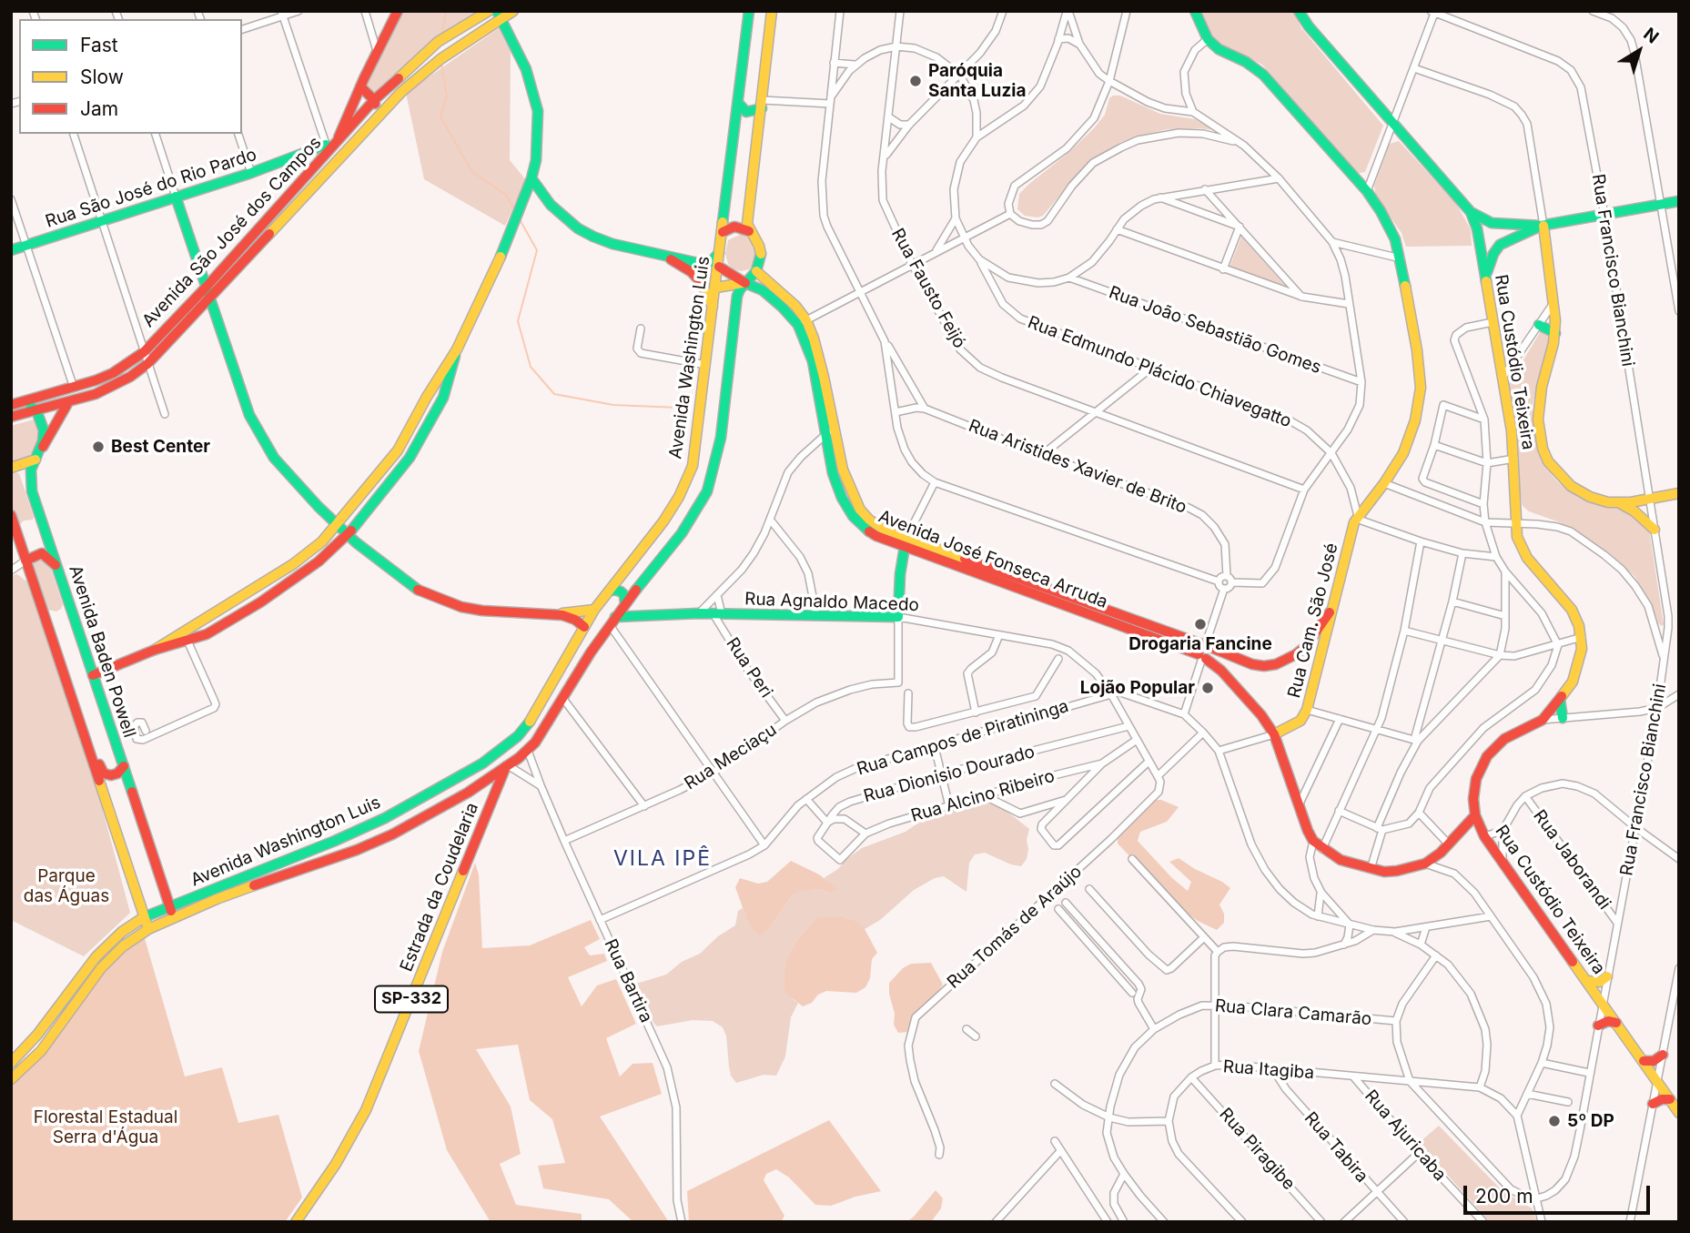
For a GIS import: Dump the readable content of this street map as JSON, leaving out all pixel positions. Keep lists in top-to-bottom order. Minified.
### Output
{"streets":{"main road":["Rua São José do Rio Pardo","Avenida São José dos Campos","Avenida Washington Luis","Rua Custódio Teixeira","Avenida José Fonseca Arruda","Rua Agnaldo Macedo","Rua Cam. São José","Avenida Baden Powell","Estrada da Coudelaria","SP-332"],"street":["Rua Francisco Bianchini","Rua Fausto Feijó","Rua João Sebastião Gomes","Rua Edmundo Plácido Chiavegatto","Rua Aristides Xavier de Brito","Rua Peri","Rua Campos de Piratininga","Rua Meciaçu","Rua Dionisio Dourado","Rua Alcino Ribeiro","Rua Jaborandi","Rua Tomás de Araújo","Rua Bartira","Rua Clara Camarão","Rua Itagiba","Rua Ajuricaba","Rua Tabira","Rua Piragibe"]},"crossings":[["Rua São José do Rio Pardo","Avenida São José dos Campos"],["Avenida São José dos Campos","Avenida Baden Powell"],["Rua Francisco Bianchini","Rua Custódio Teixeira"],["Rua Francisco Bianchini","Rua Jaborandi"],["Avenida Washington Luis","Avenida José Fonseca Arruda"],["Avenida Washington Luis","Avenida Baden Powell"],["Avenida Washington Luis","Estrada da Coudelaria"],["Rua Edmundo Plácido Chiavegatto","Rua Cam. São José"],["Avenida José Fonseca Arruda","Rua Cam. São José"],["Rua Agnaldo Macedo","Rua Cam. São José"],["Rua Agnaldo Macedo","Rua Peri"],["Rua Agnaldo Macedo","Rua Meciaçu"],["Rua Agnaldo Macedo","Rua Tomás de Araújo"],["Rua Peri","Rua Meciaçu"],["Rua Meciaçu","Rua Bartira"],["Rua Dionisio Dourado","Rua Alcino Ribeiro"],["Rua Itagiba","Rua Ajuricaba"],["Rua Itagiba","Rua Tabira"],["Rua Itagiba","Rua Piragibe"]],"districts":["VILA IPÊ"],"parks":["Parque das Águas","Florestal Estadual Serra d'Água"],"places":["Paróquia Santa Luzia","Best Center","Drogaria Fancine","Lojão Popular","5º DP"],"legend":["Fast","Slow","Jam"],"scale_bar":"200 m","north":"top right"}
